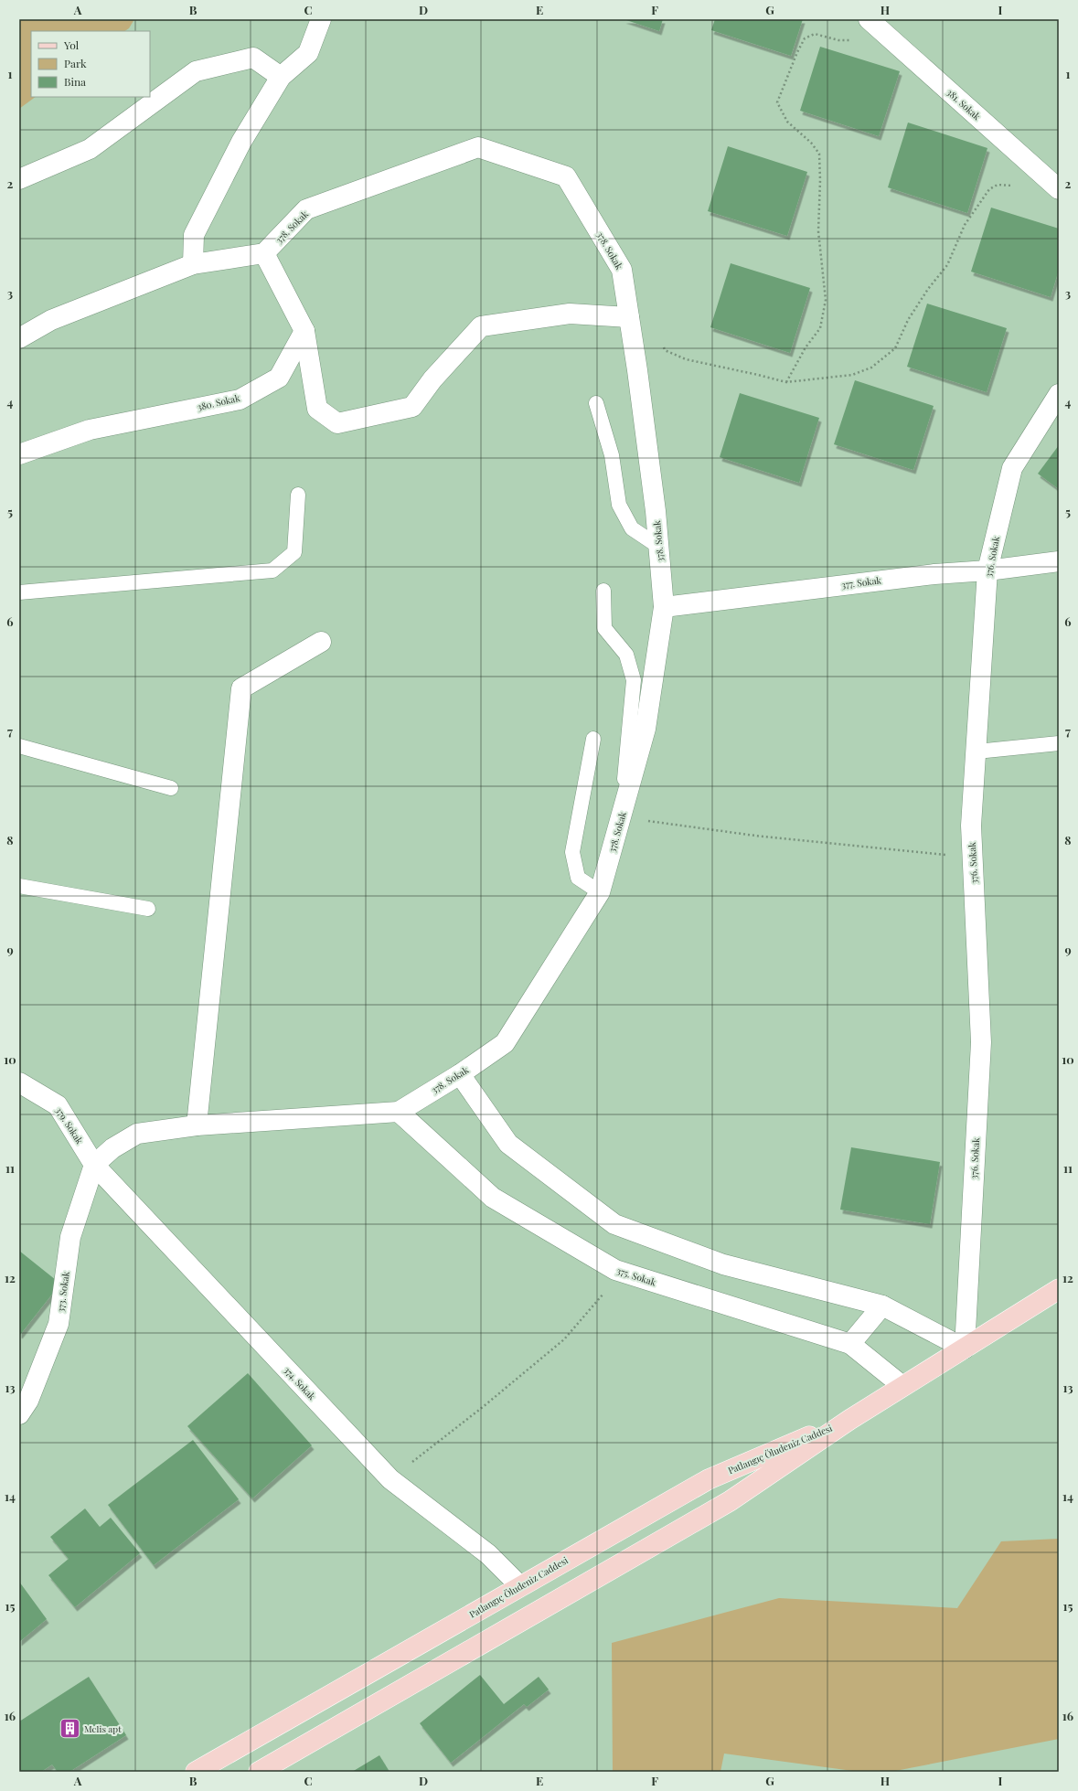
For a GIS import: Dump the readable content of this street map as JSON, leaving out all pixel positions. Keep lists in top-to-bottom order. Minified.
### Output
{"streets":{"main road":["Patlangıç Öludeniz Caddesi"],"street":["381. Sokak","378. Sokak","380. Sokak","376. Sokak","377. Sokak","379. Sokak","375. Sokak","373. Sokak","374. Sokak"]},"crossings":[["378. Sokak","377. Sokak"],["378. Sokak","379. Sokak"],["378. Sokak","375. Sokak"],["378. Sokak","373. Sokak"],["378. Sokak","374. Sokak"],["376. Sokak","377. Sokak"],["376. Sokak","Patlangıç Öludeniz Caddesi"],["379. Sokak","373. Sokak"],["379. Sokak","374. Sokak"],["375. Sokak","Patlangıç Öludeniz Caddesi"],["373. Sokak","374. Sokak"],["374. Sokak","Patlangıç Öludeniz Caddesi"]],"places":{"building":["Melis apt"]},"legend":["Yol","Park","Bina"],"grid":{"columns":["A","B","C","D","E","F","G","H","I"],"rows":["1","2","3","4","5","6","7","8","9","10","11","12","13","14","15","16"]}}
